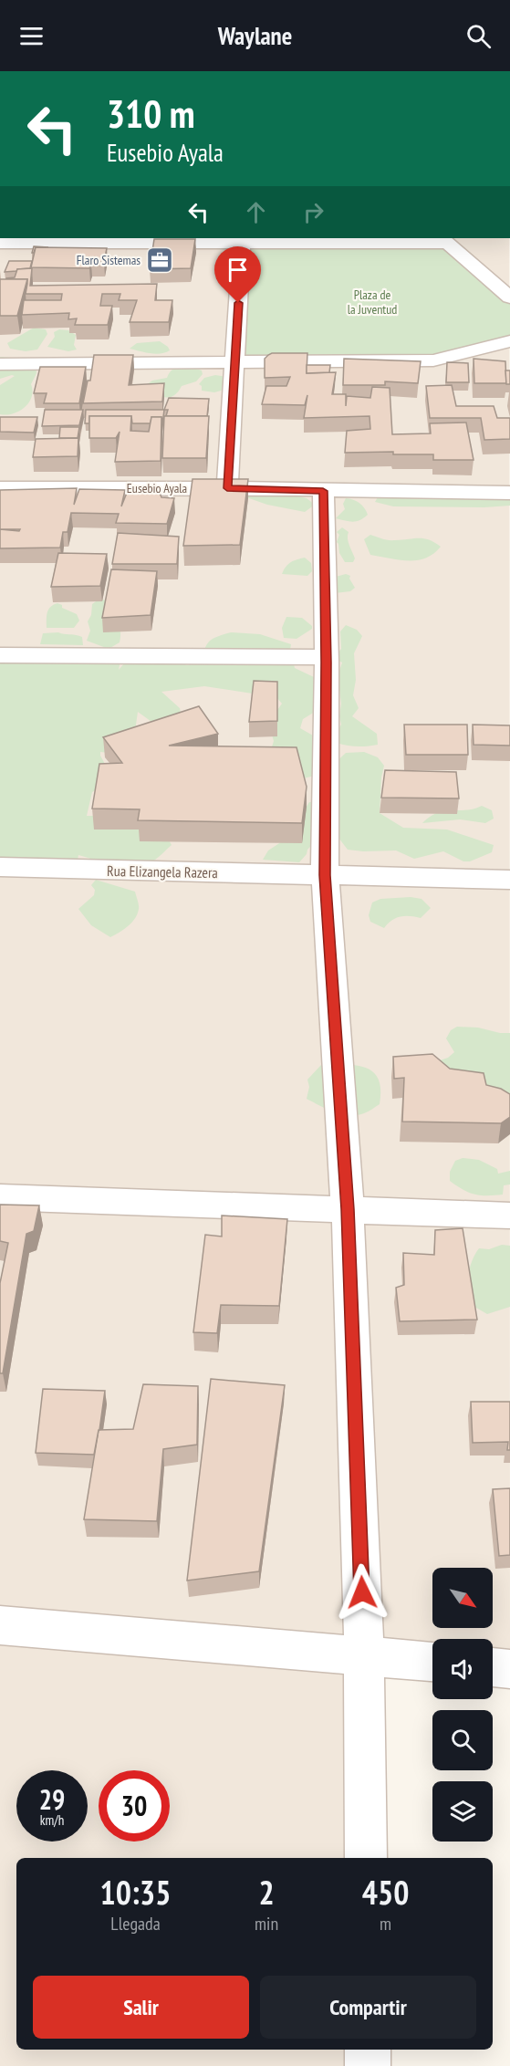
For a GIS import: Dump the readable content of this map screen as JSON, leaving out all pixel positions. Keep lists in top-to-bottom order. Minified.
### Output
{"streets":{"street":["Eusebio Ayala","Rua Elizangela Razera"]},"parks":["Plaza de la Juventud"],"places":{"office":["Flaro Sistemas"]},"north":"bottom right","page":{"header":"Waylane","turn":["310 m","Eusebio Ayala"],"speed":"29 km/h","limit":"30","eta":["10:35","Llegada","2","min","450","m"],"buttons":["Salir","Compartir"]}}
